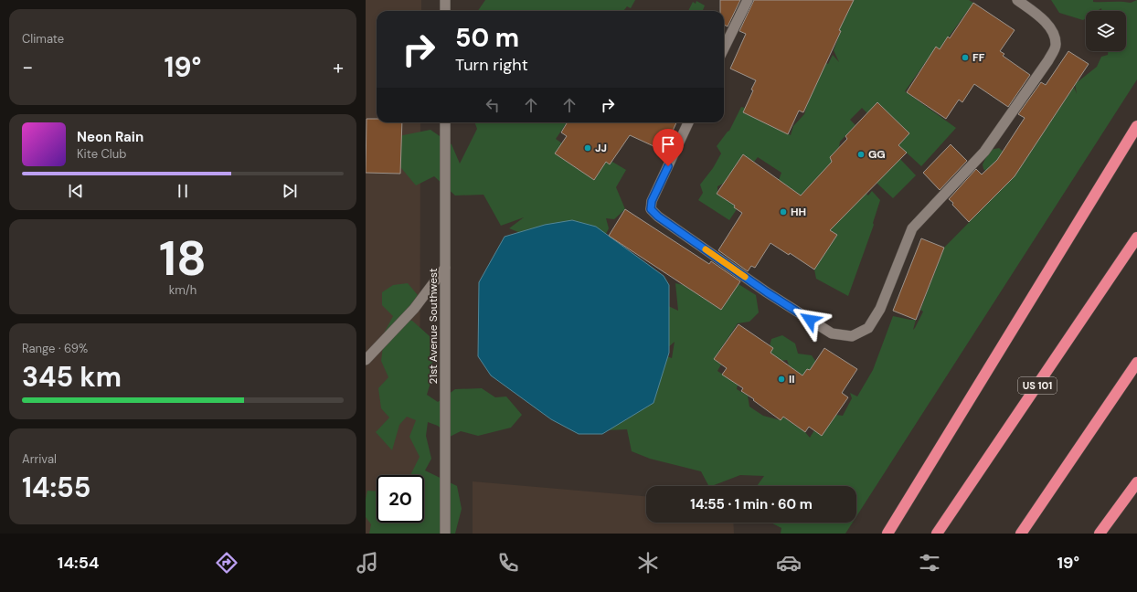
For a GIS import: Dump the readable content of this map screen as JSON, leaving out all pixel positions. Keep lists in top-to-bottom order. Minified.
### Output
{"streets":{"highway":["US 101"],"street":["21st Avenue Southwest"]},"places":["FF","JJ","GG","HH","II"],"page":{"tile":["Climate",["18","km/h"],["Range · 69%","345 km"],["Arrival","14:55"]],"turn":["50 m","Turn right"],"heat":["−","19°","+"],"song":["Neon Rain","Kite Club"],"limit":"20","trip":"14:55 · 1 min · 60 m","tabs":["14:54","19°"]}}
